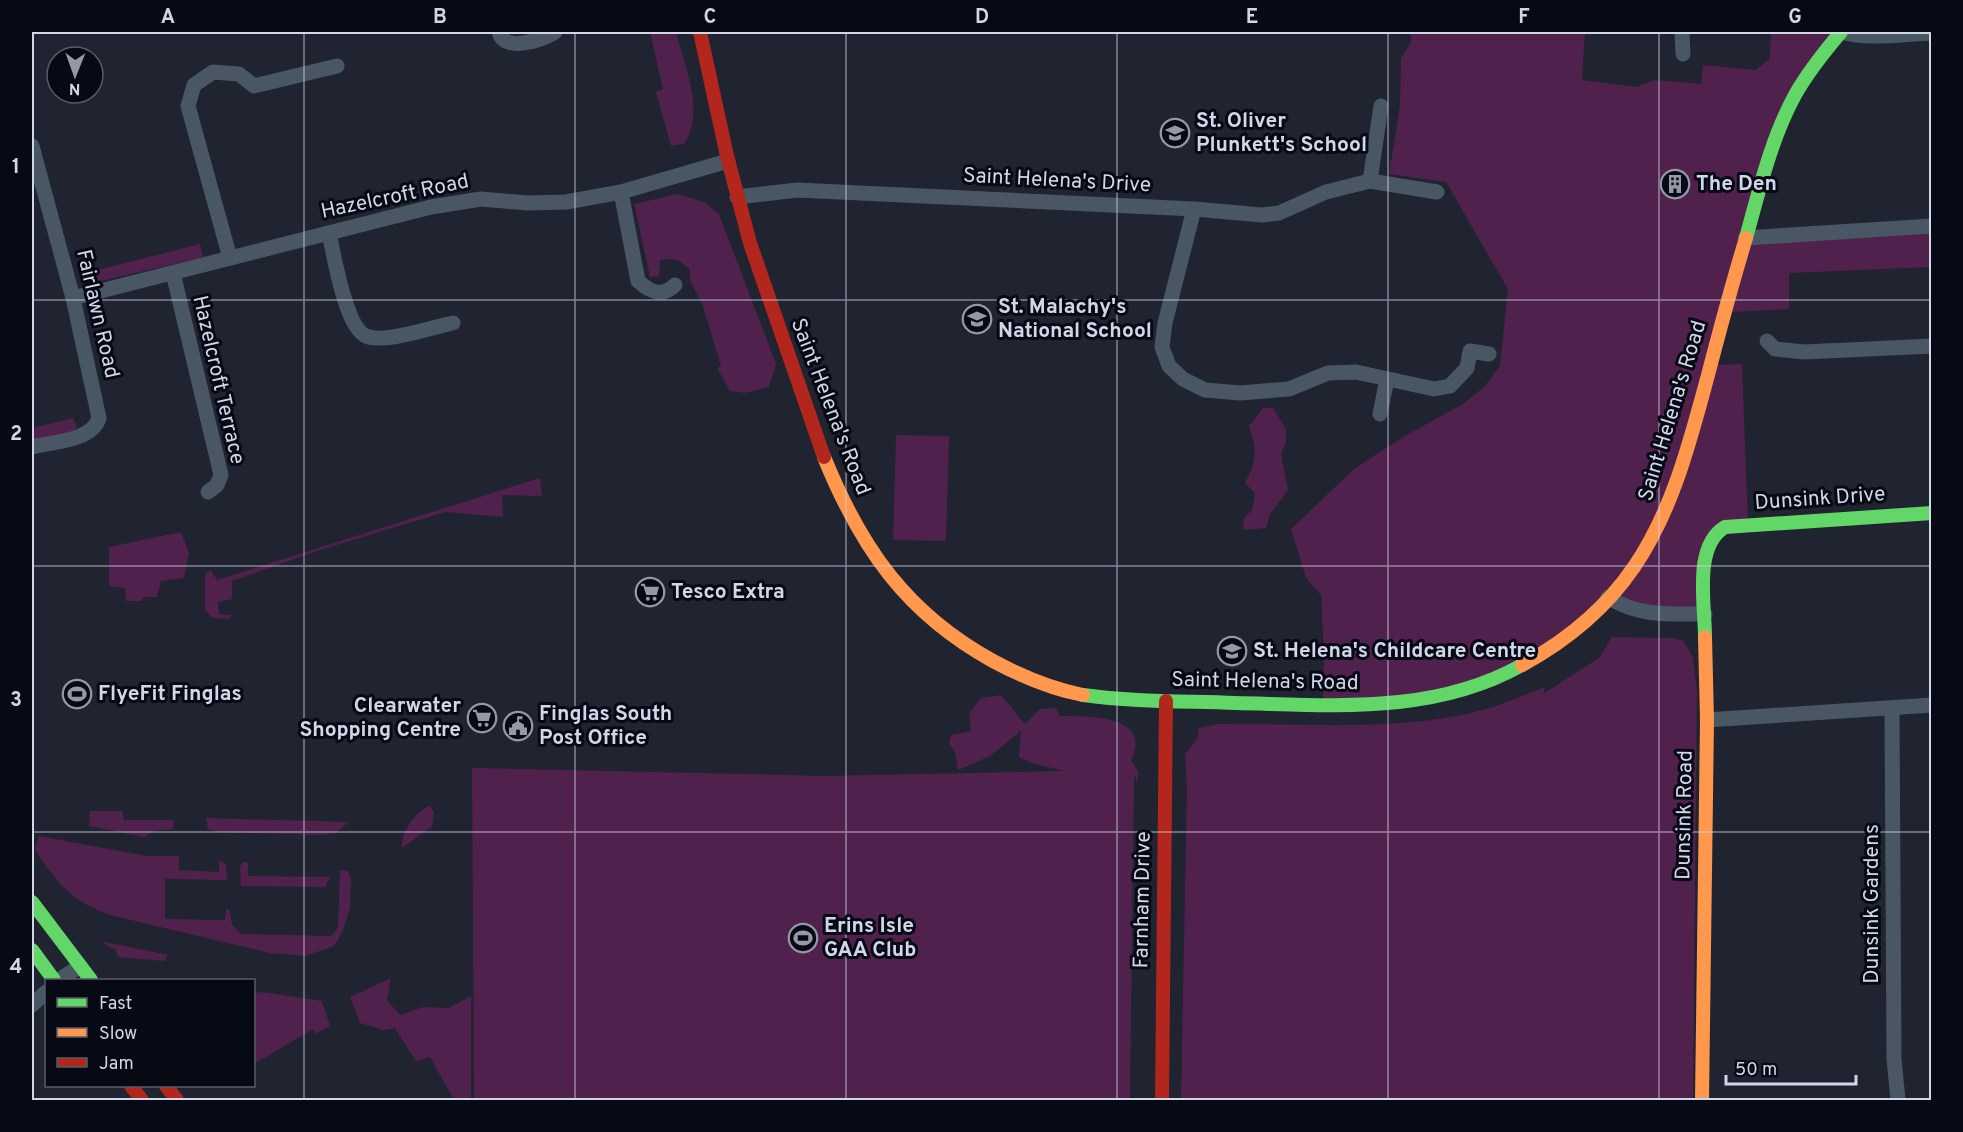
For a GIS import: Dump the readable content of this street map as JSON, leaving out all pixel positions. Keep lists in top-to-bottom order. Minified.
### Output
{"streets":{"street":["Saint Helena's Drive","Hazelcroft Road","Fairlawn Road","Hazelcroft Terrace","Saint Helena's Road","Dunsink Drive","Dunsink Road","Farnham Drive","Dunsink Gardens"]},"crossings":[["Saint Helena's Drive","Saint Helena's Road"],["Hazelcroft Road","Fairlawn Road"],["Hazelcroft Road","Hazelcroft Terrace"],["Hazelcroft Road","Saint Helena's Road"],["Saint Helena's Road","Farnham Drive"],["Dunsink Drive","Dunsink Road"]],"places":{"school or university":["St. Oliver Plunkett's School","St. Malachy's National School","St. Helena's Childcare Centre"],"building":["The Den"],"supermarket":["Tesco Extra","Clearwater Shopping Centre"],"sports":["FlyeFit Finglas","Erins Isle GAA Club"],"public building":["Finglas South Post Office"]},"legend":["Fast","Slow","Jam"],"scale_bar":"50 m","north":"bottom","grid":{"columns":["A","B","C","D","E","F","G"],"rows":["1","2","3","4"]}}
